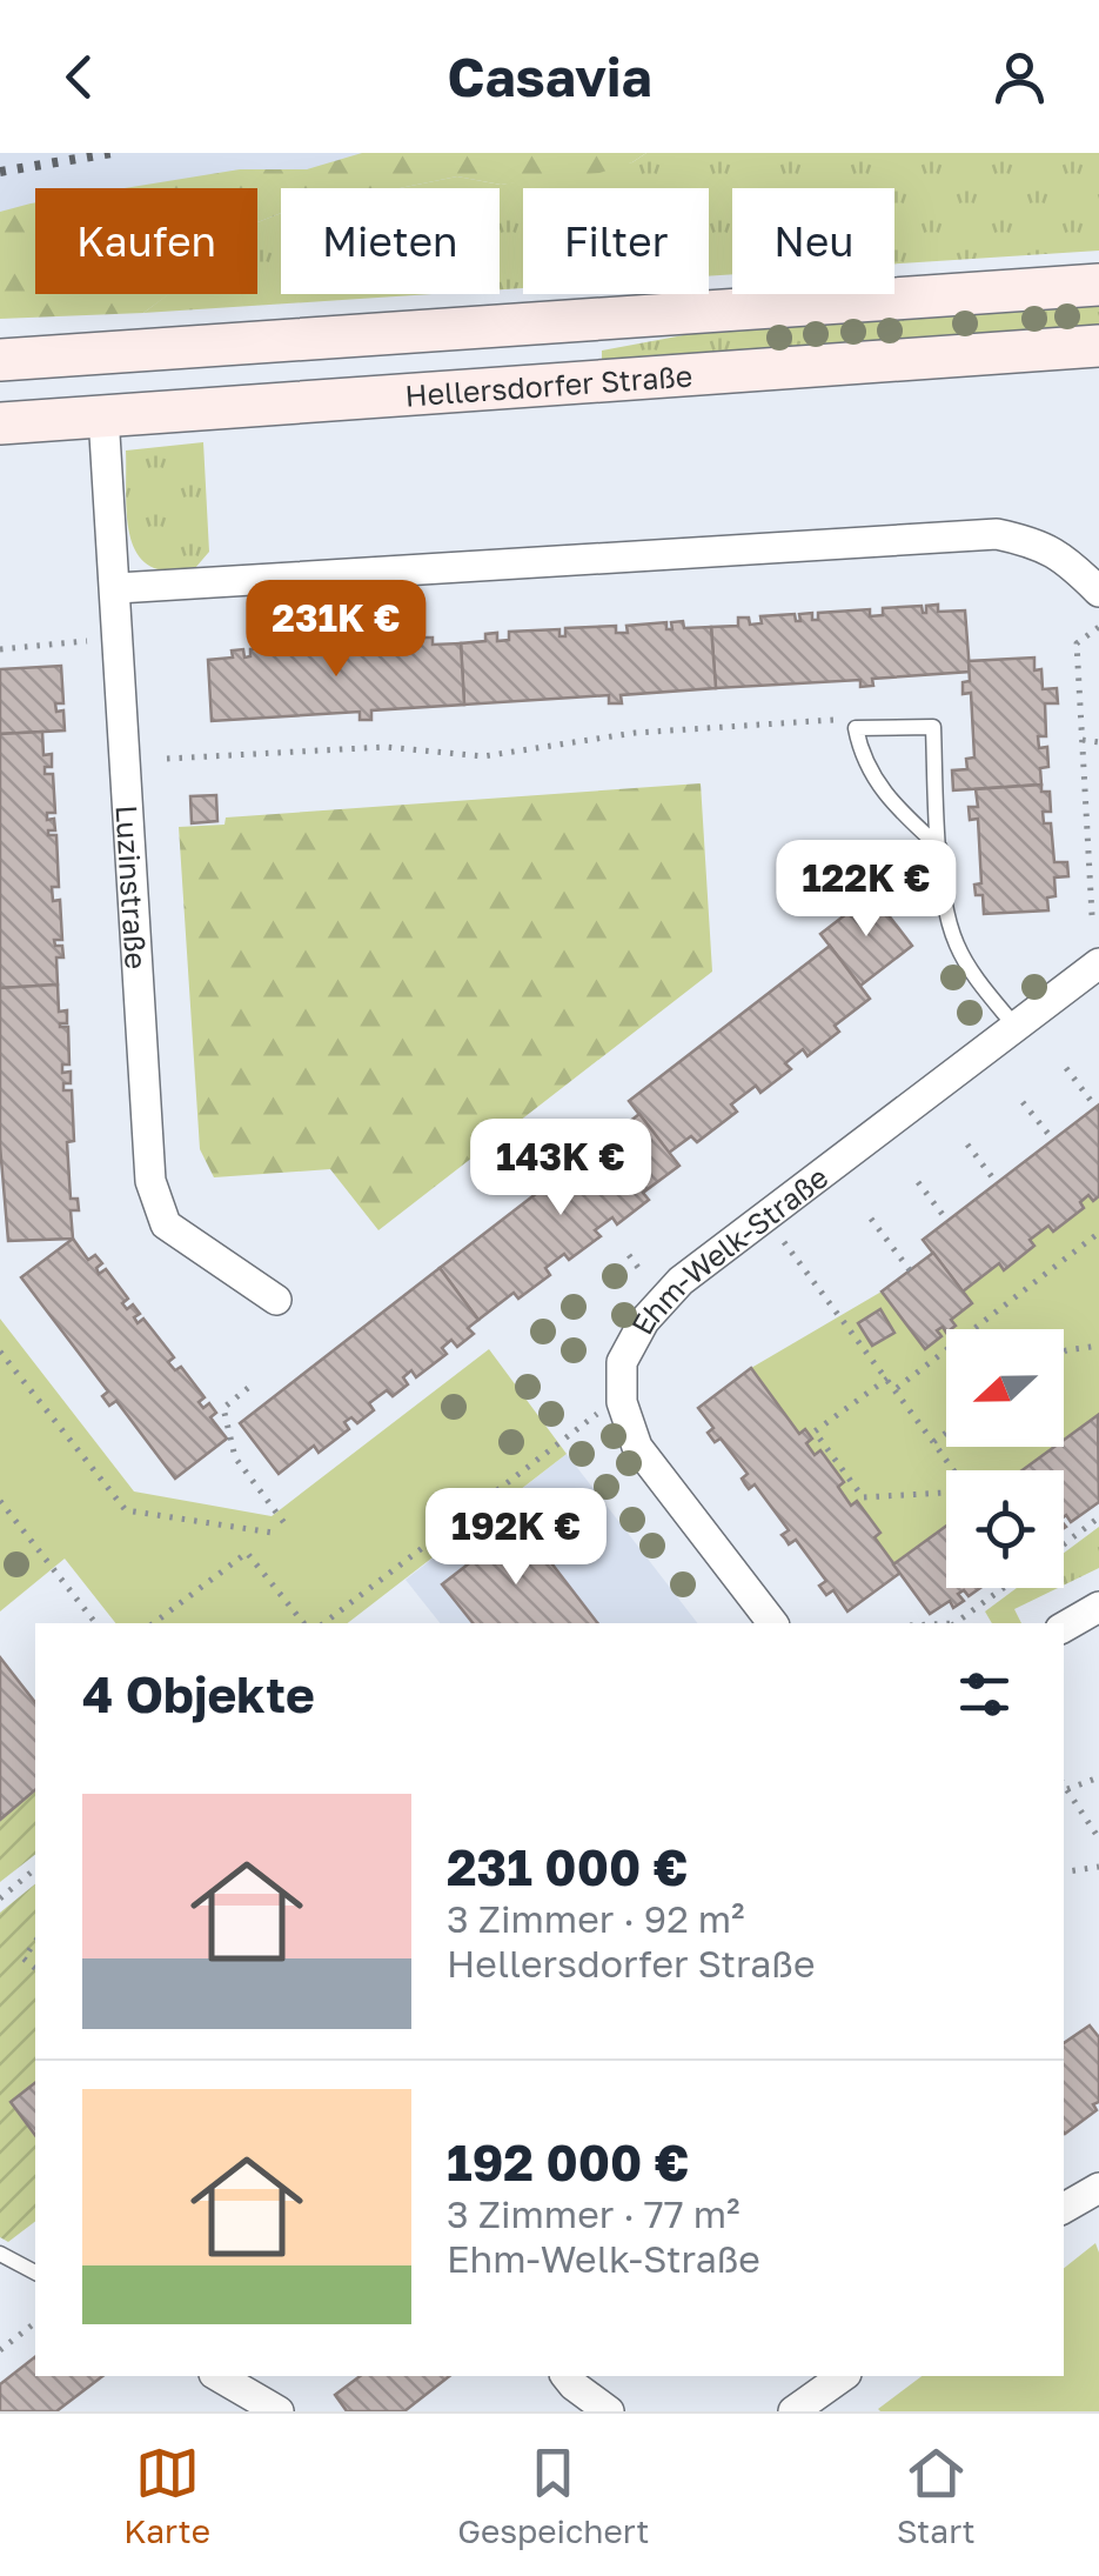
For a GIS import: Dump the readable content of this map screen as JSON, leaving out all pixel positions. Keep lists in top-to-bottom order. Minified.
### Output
{"streets":{"main road":["Hellersdorfer Straße"],"street":["Luzinstraße","Ehm-Welk-Straße"]},"crossings":[["Hellersdorfer Straße","Luzinstraße"]],"north":"left","page":{"header":"Casavia","chip":["Kaufen","Mieten","Filter","Neu"],"price":["231K €","122K €","143K €","192K €"],"heading":"4 Objekte","list":[{"name":"231 000 €","note":"3 Zimmer · 92 m² · Hellersdorfer Straße"},{"name":"192 000 €","note":"3 Zimmer · 77 m² · Ehm-Welk-Straße"}],"tabs":["Karte","Gespeichert","Start"]}}
